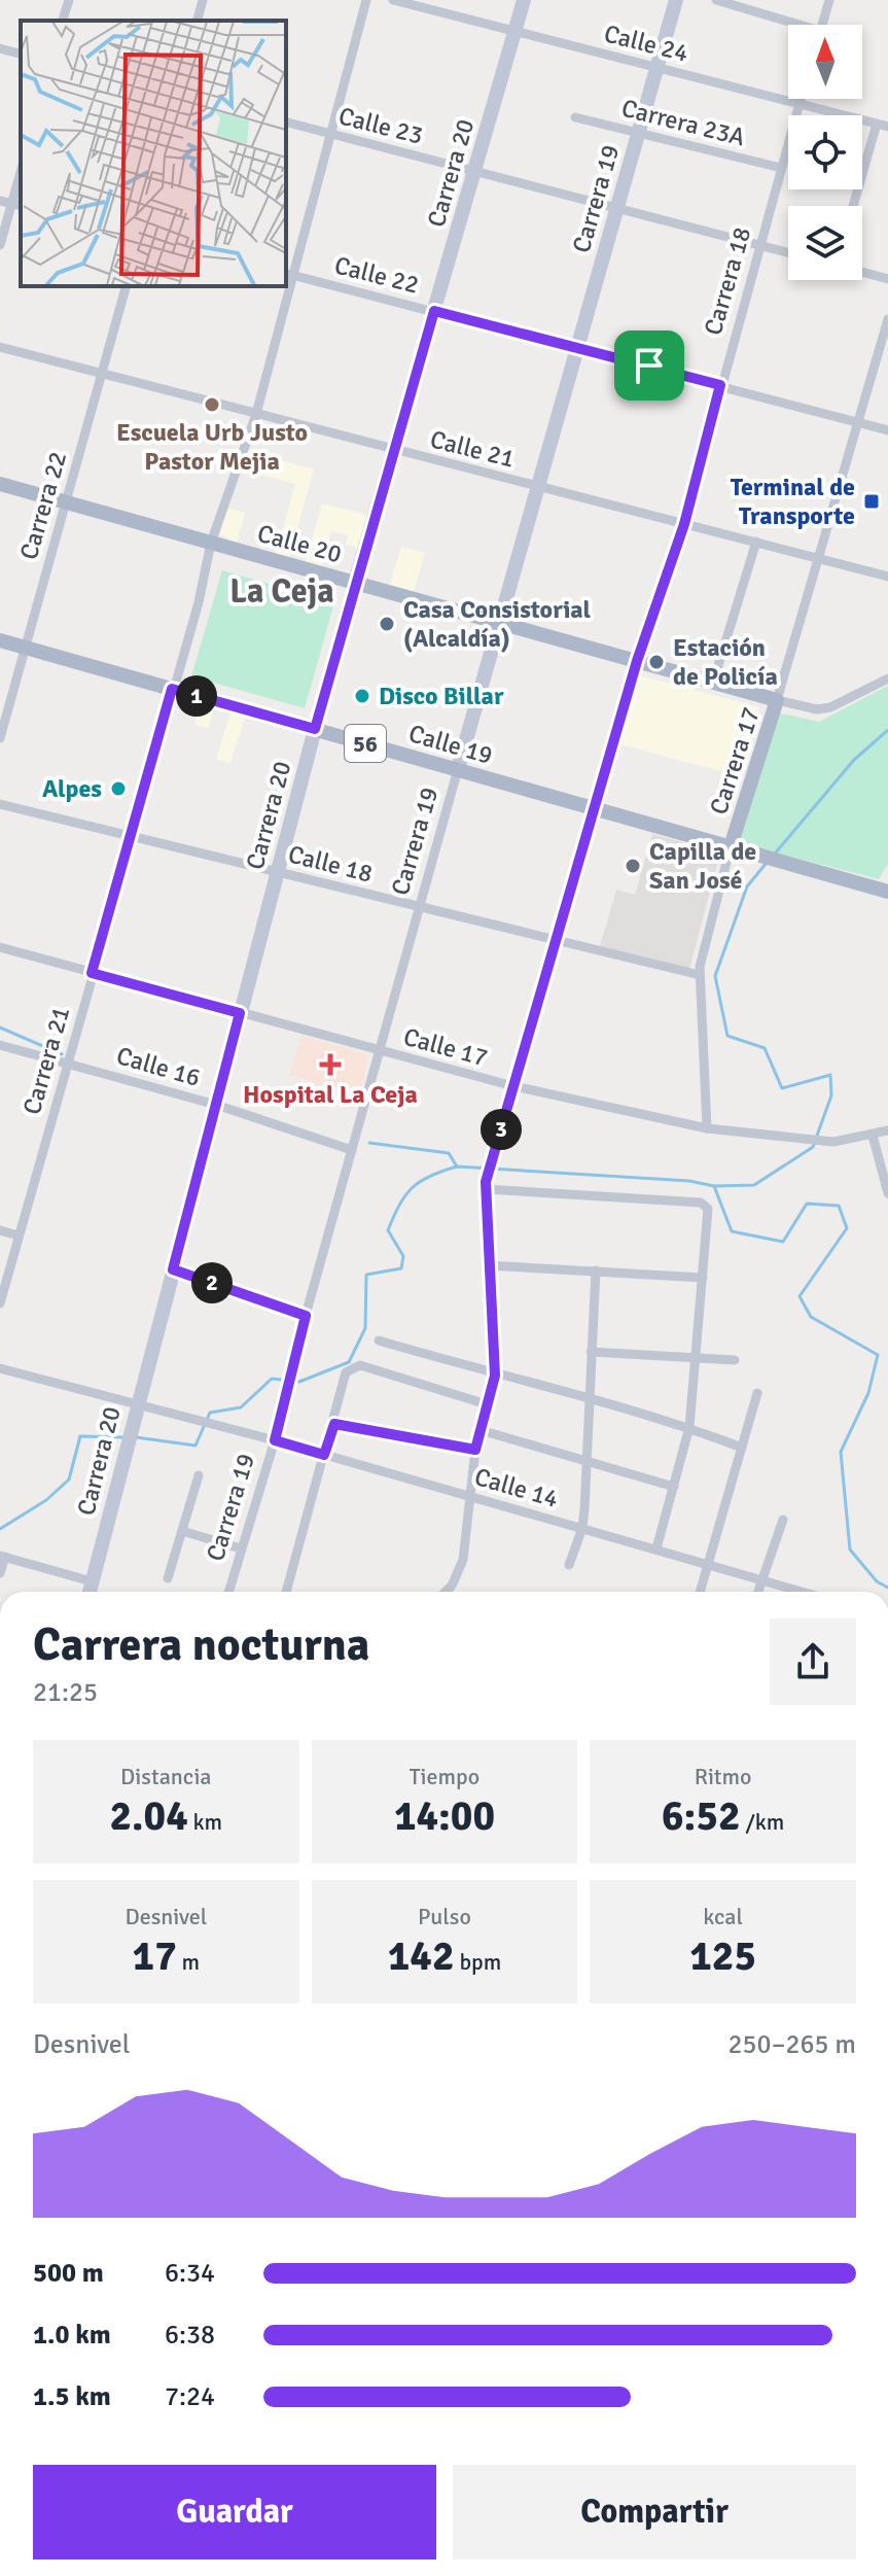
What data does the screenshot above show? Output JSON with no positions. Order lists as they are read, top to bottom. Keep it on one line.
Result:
{"streets":{"main road":["Carrera 20","Carrera 19","Calle 20","56","Calle 19","Carrera 17"],"street":["Calle 24","Carrera 23A","Calle 23","Calle 22","Carrera 18","Calle 21","Carrera 22","Calle 18","Calle 17","Carrera 21","Calle 16","Calle 14"]},"crossings":[["Calle 24","Carrera 20"],["Calle 24","Carrera 19"],["Calle 24","Carrera 18"],["Carrera 23A","Carrera 19"],["Carrera 23A","Carrera 18"],["Calle 23","Carrera 20"],["Calle 23","Carrera 19"],["Calle 23","Carrera 18"],["Calle 23","Carrera 21"],["Carrera 20","Calle 22"],["Carrera 20","Calle 21"],["Carrera 20","Calle 20"],["Carrera 20","Calle 19"],["Carrera 20","Calle 18"],["Carrera 20","Calle 17"],["Carrera 20","Calle 16"],["Carrera 20","Calle 14"],["Carrera 19","Calle 22"],["Carrera 19","Calle 21"],["Carrera 19","Calle 20"],["Carrera 19","Calle 19"],["Carrera 19","Calle 18"],["Carrera 19","Calle 17"],["Carrera 19","Calle 16"],["Carrera 19","Calle 14"],["Calle 22","Carrera 18"],["Calle 22","Carrera 17"],["Calle 22","Carrera 21"],["Carrera 18","Calle 21"],["Carrera 18","Calle 20"],["Carrera 18","Calle 19"],["Carrera 18","Calle 18"],["Carrera 18","Calle 17"],["Carrera 18","Calle 14"],["Calle 21","Carrera 22"],["Calle 21","Carrera 17"],["Calle 21","Carrera 21"],["Carrera 22","Calle 20"],["Carrera 22","Calle 19"],["Calle 20","Carrera 17"],["Calle 20","Carrera 21"],["Calle 19","Carrera 17"],["Calle 19","Carrera 21"],["Carrera 17","Calle 18"],["Carrera 17","Calle 17"],["Calle 18","Carrera 21"],["Calle 17","Carrera 21"],["Carrera 21","Calle 16"]],"districts":["La Ceja"],"places":{"other":["Escuela Urb Justo Pastor Mejia","Casa Consistorial (Alcaldía)","Estación de Policía","Disco Billar","Alpes","Capilla de San José"],"transit":["Terminal de Transporte"],"health":["Hospital La Ceja"]},"north":"top","page":{"pins":["1","3","2"],"heading":["Carrera nocturna","21:25"],"stats":[["Distancia","2.04 km"],["Tiempo","14:00"],["Ritmo","6:52 /km"],["Desnivel","17 m"],["Pulso","142 bpm"],["kcal","125"]],"chart":["Desnivel","250–265 m"],"list":[{"name":"500 m","note":"6:34"},{"name":"1.0 km","note":"6:38"},{"name":"1.5 km","note":"7:24"}],"buttons":["Guardar","Compartir"]}}
